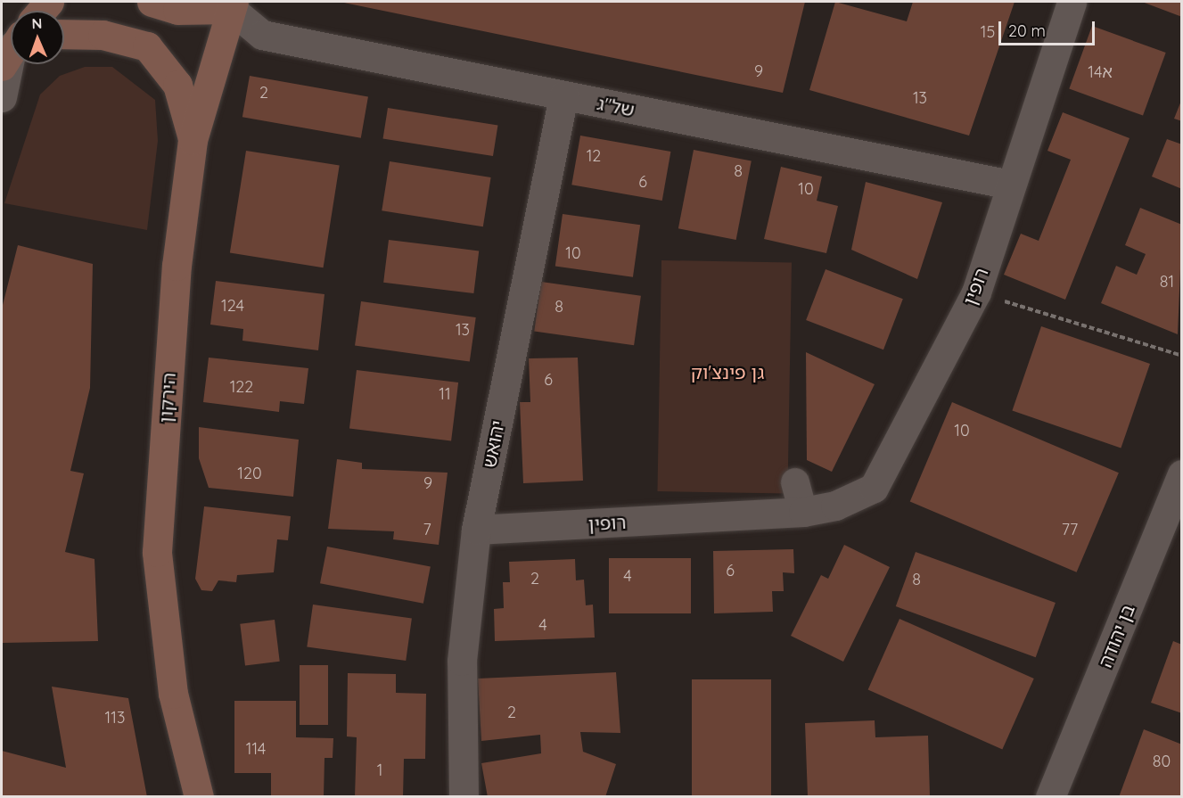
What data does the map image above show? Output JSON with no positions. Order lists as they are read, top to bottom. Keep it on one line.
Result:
{"streets":{"main road":["הירקון"],"street":["של\"ג","רופין","יהואש","בן יהודה"]},"crossings":[["של\"ג","רופין"],["של\"ג","הירקון"],["של\"ג","יהואש"],["רופין","יהואש"]],"parks":["גן פינצ'וק"],"house_numbers":["15","9","14א","2","13","12","8","6","10","10","81","124","8","13","6","122","11","10","120","9","7","77","6","4","2","8","4","2","113","114","80","1"],"scale_bar":"20 m","north":"top"}
